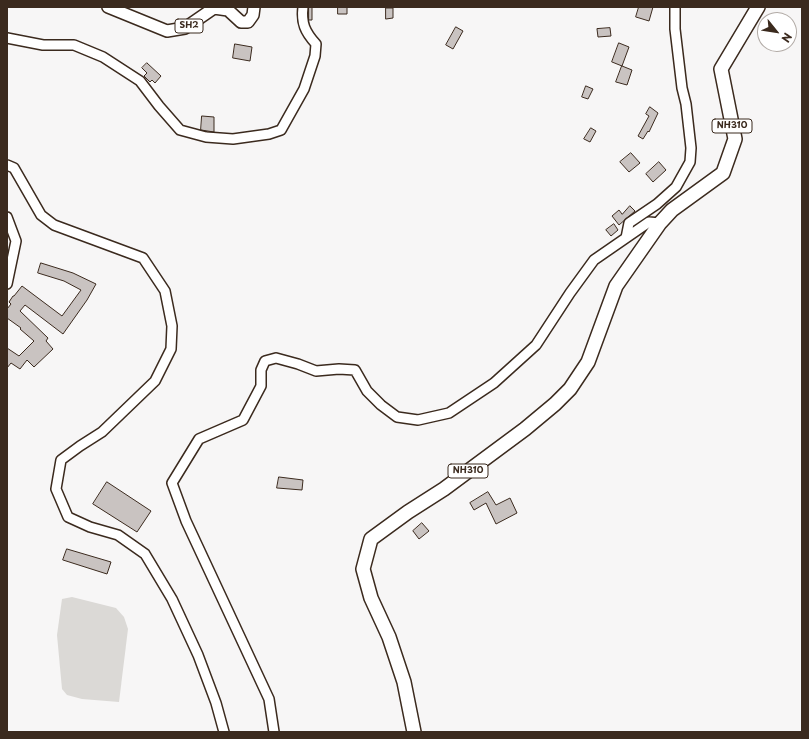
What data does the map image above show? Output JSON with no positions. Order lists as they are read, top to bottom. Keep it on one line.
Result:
{"streets":{"highway":["NH310"],"main road":["SH2"]},"north":"bottom right"}
